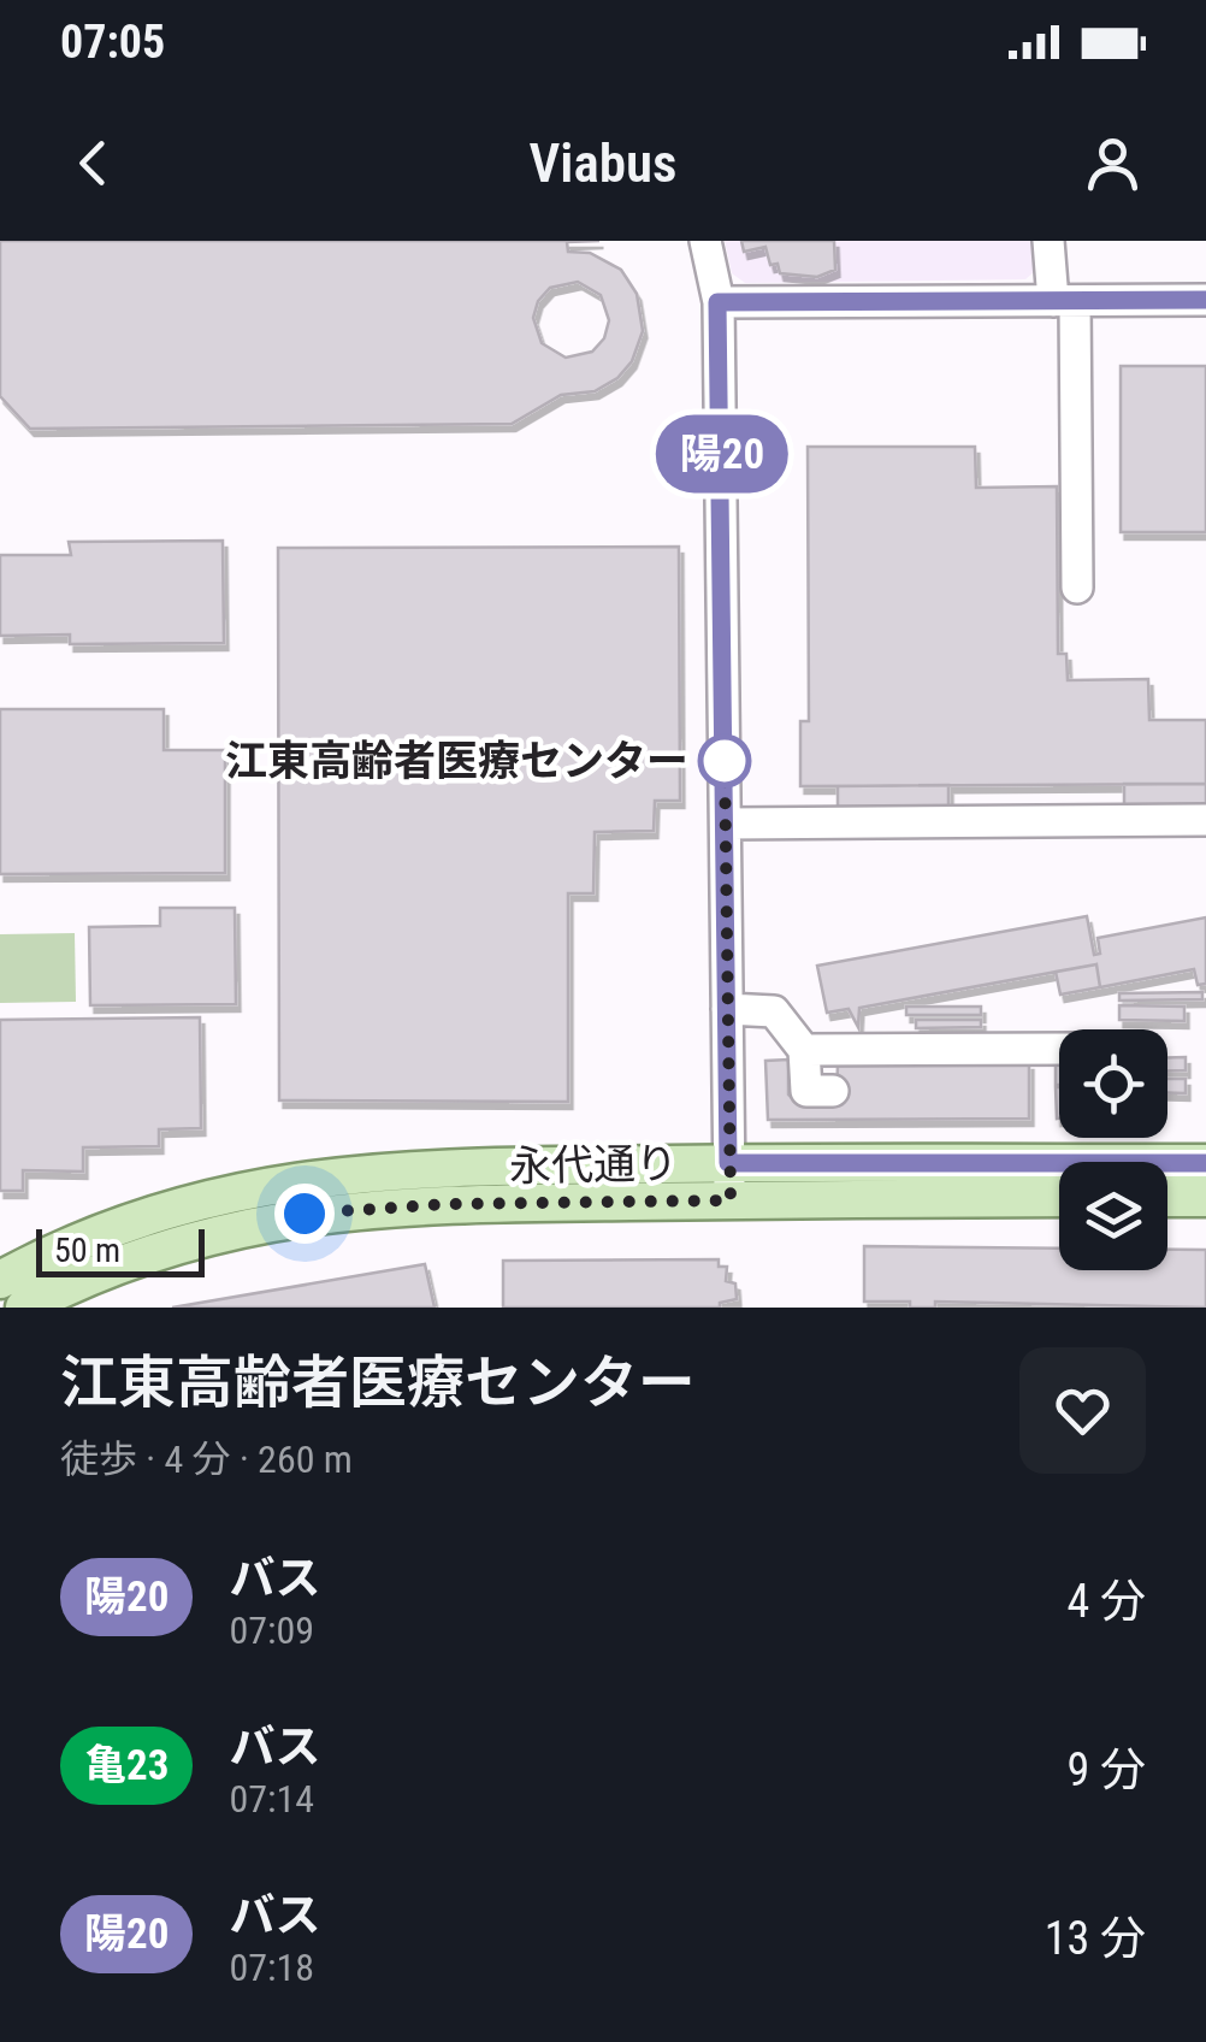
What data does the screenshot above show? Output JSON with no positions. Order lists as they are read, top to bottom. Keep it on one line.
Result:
{"streets":{"main road":["永代通り"]},"places":["江東高齢者医療センター"],"lines":["bus line 陽20"],"scale_bar":"50 m","page":{"status":"07:05","header":"Viabus","on_map":"陽20","scale":"50 m","heading":["江東高齢者医療センター","徒歩 · 4 分 · 260 m"],"list":[{"mark":"陽20","name":"バス","note":"07:09","value":"4 分"},{"mark":"亀23","name":"バス","note":"07:14","value":"9 分"},{"mark":"陽20","name":"バス","note":"07:18","value":"13 分"}]}}
